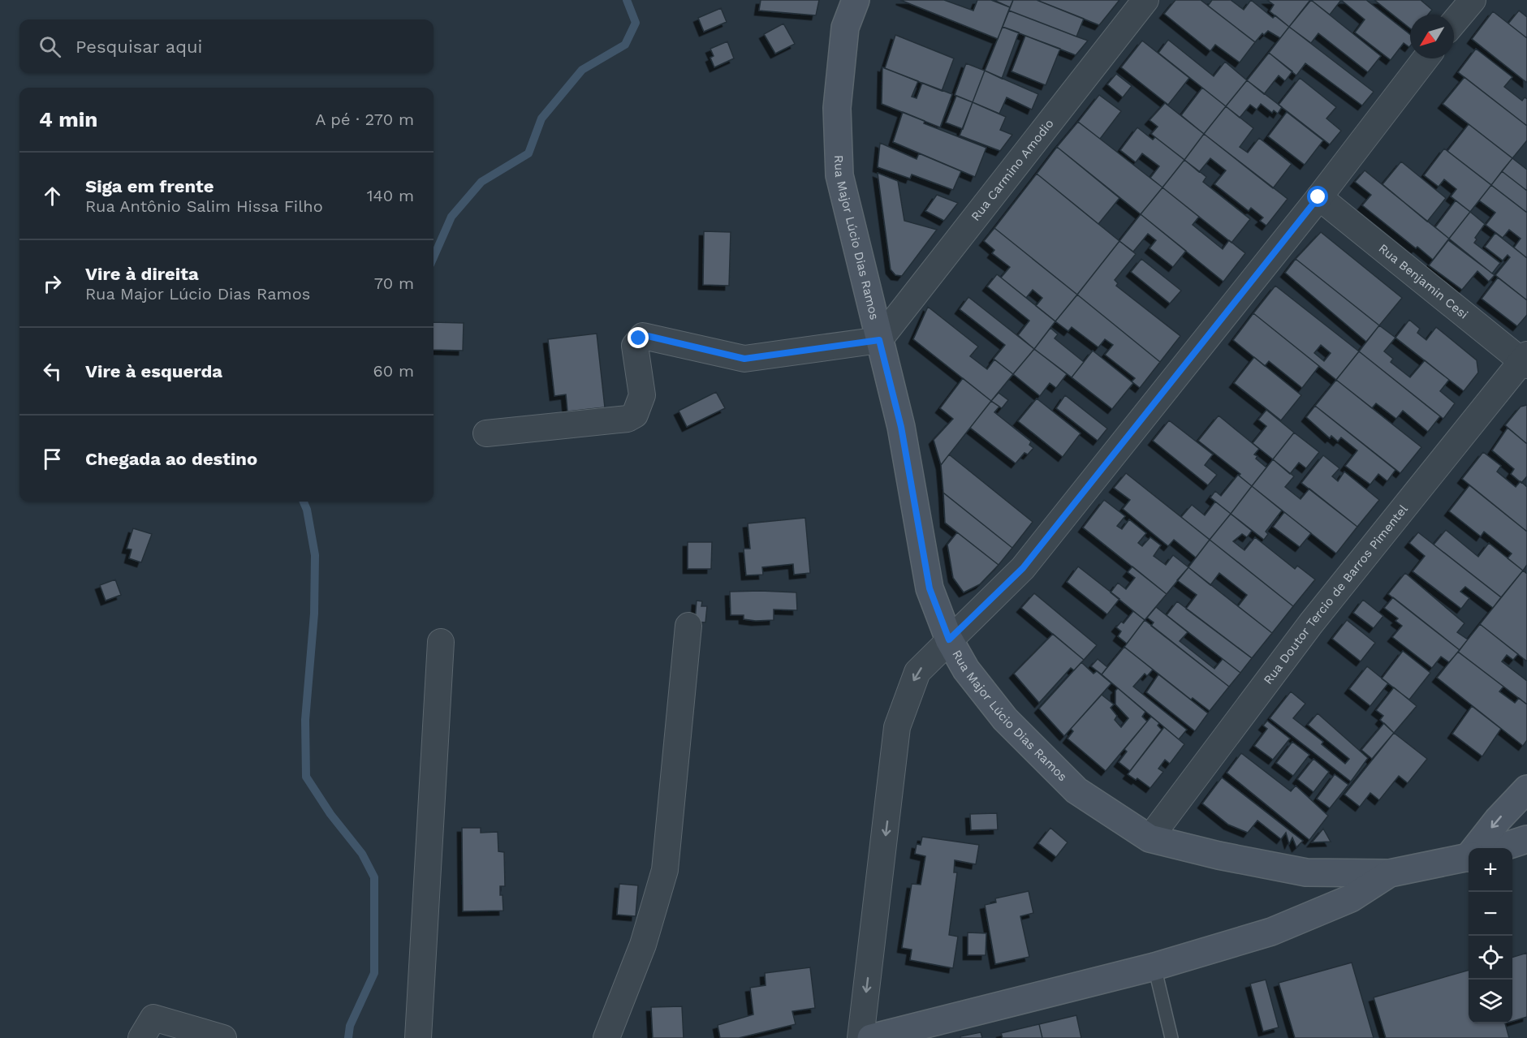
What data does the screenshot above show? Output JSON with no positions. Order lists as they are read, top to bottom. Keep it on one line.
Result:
{"streets":{"main road":["Rua Major Lúcio Dias Ramos"],"street":["Rua Carmino Amodio","Rua Benjamin Cesi","Rua Doutor Tercio de Barros Pimentel"]},"crossings":[["Rua Carmino Amodio","Rua Major Lúcio Dias Ramos"],["Rua Major Lúcio Dias Ramos","Rua Doutor Tercio de Barros Pimentel"],["Rua Benjamin Cesi","Rua Doutor Tercio de Barros Pimentel"]],"north":"bottom left","page":{"search":"Pesquisar aqui","heading":["4 min","A pé · 270 m"],"list":[["Siga em frente","Rua Antônio Salim Hissa Filho","140 m"],["Vire à direita","Rua Major Lúcio Dias Ramos","70 m"],["Vire à esquerda","60 m"],"Chegada ao destino"],"map_buttons":["+","−"]}}
